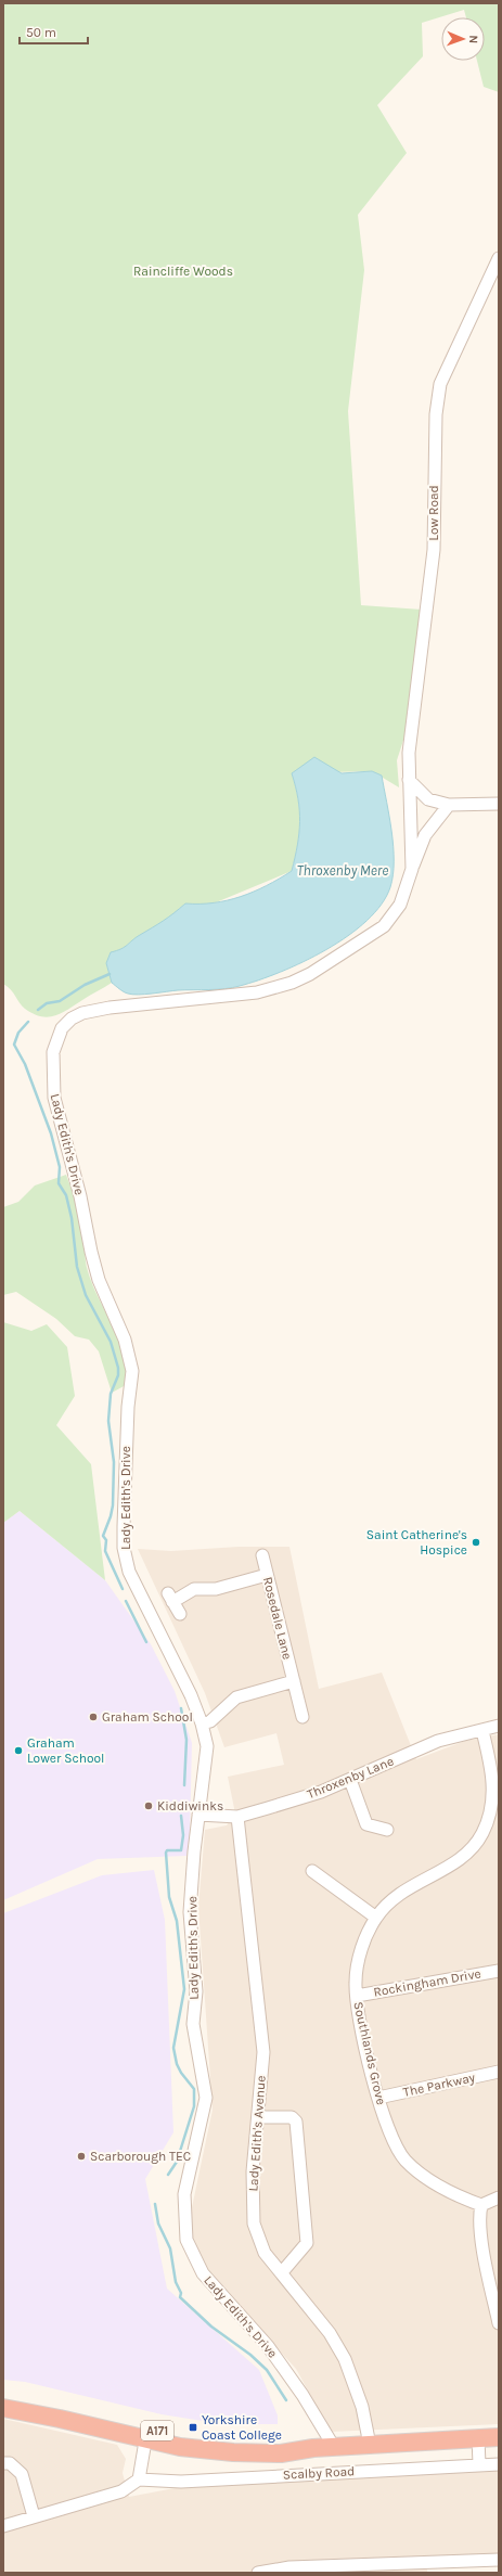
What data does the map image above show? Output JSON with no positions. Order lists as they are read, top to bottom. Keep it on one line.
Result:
{"streets":{"highway":["A171","Scalby Road"],"street":["Low Road","Lady Edith's Drive","Rosedale Lane","Throxenby Lane","Rockingham Drive","Southlands Grove","The Parkway","Lady Edith's Avenue"]},"crossings":[["Low Road","Lady Edith's Drive"],["Lady Edith's Drive","Throxenby Lane"],["Lady Edith's Drive","Scalby Road"],["Throxenby Lane","Southlands Grove"],["Throxenby Lane","Lady Edith's Avenue"],["Rockingham Drive","Southlands Grove"],["Southlands Grove","The Parkway"],["Lady Edith's Avenue","Scalby Road"]],"water":["Throxenby Mere"],"parks":["Raincliffe Woods"],"places":{"other":["Saint Catherine's Hospice","Graham School","Graham Lower School","Kiddiwinks","Scarborough TEC"],"transit":["Yorkshire Coast College"]},"scale_bar":"50 m","north":"right"}
